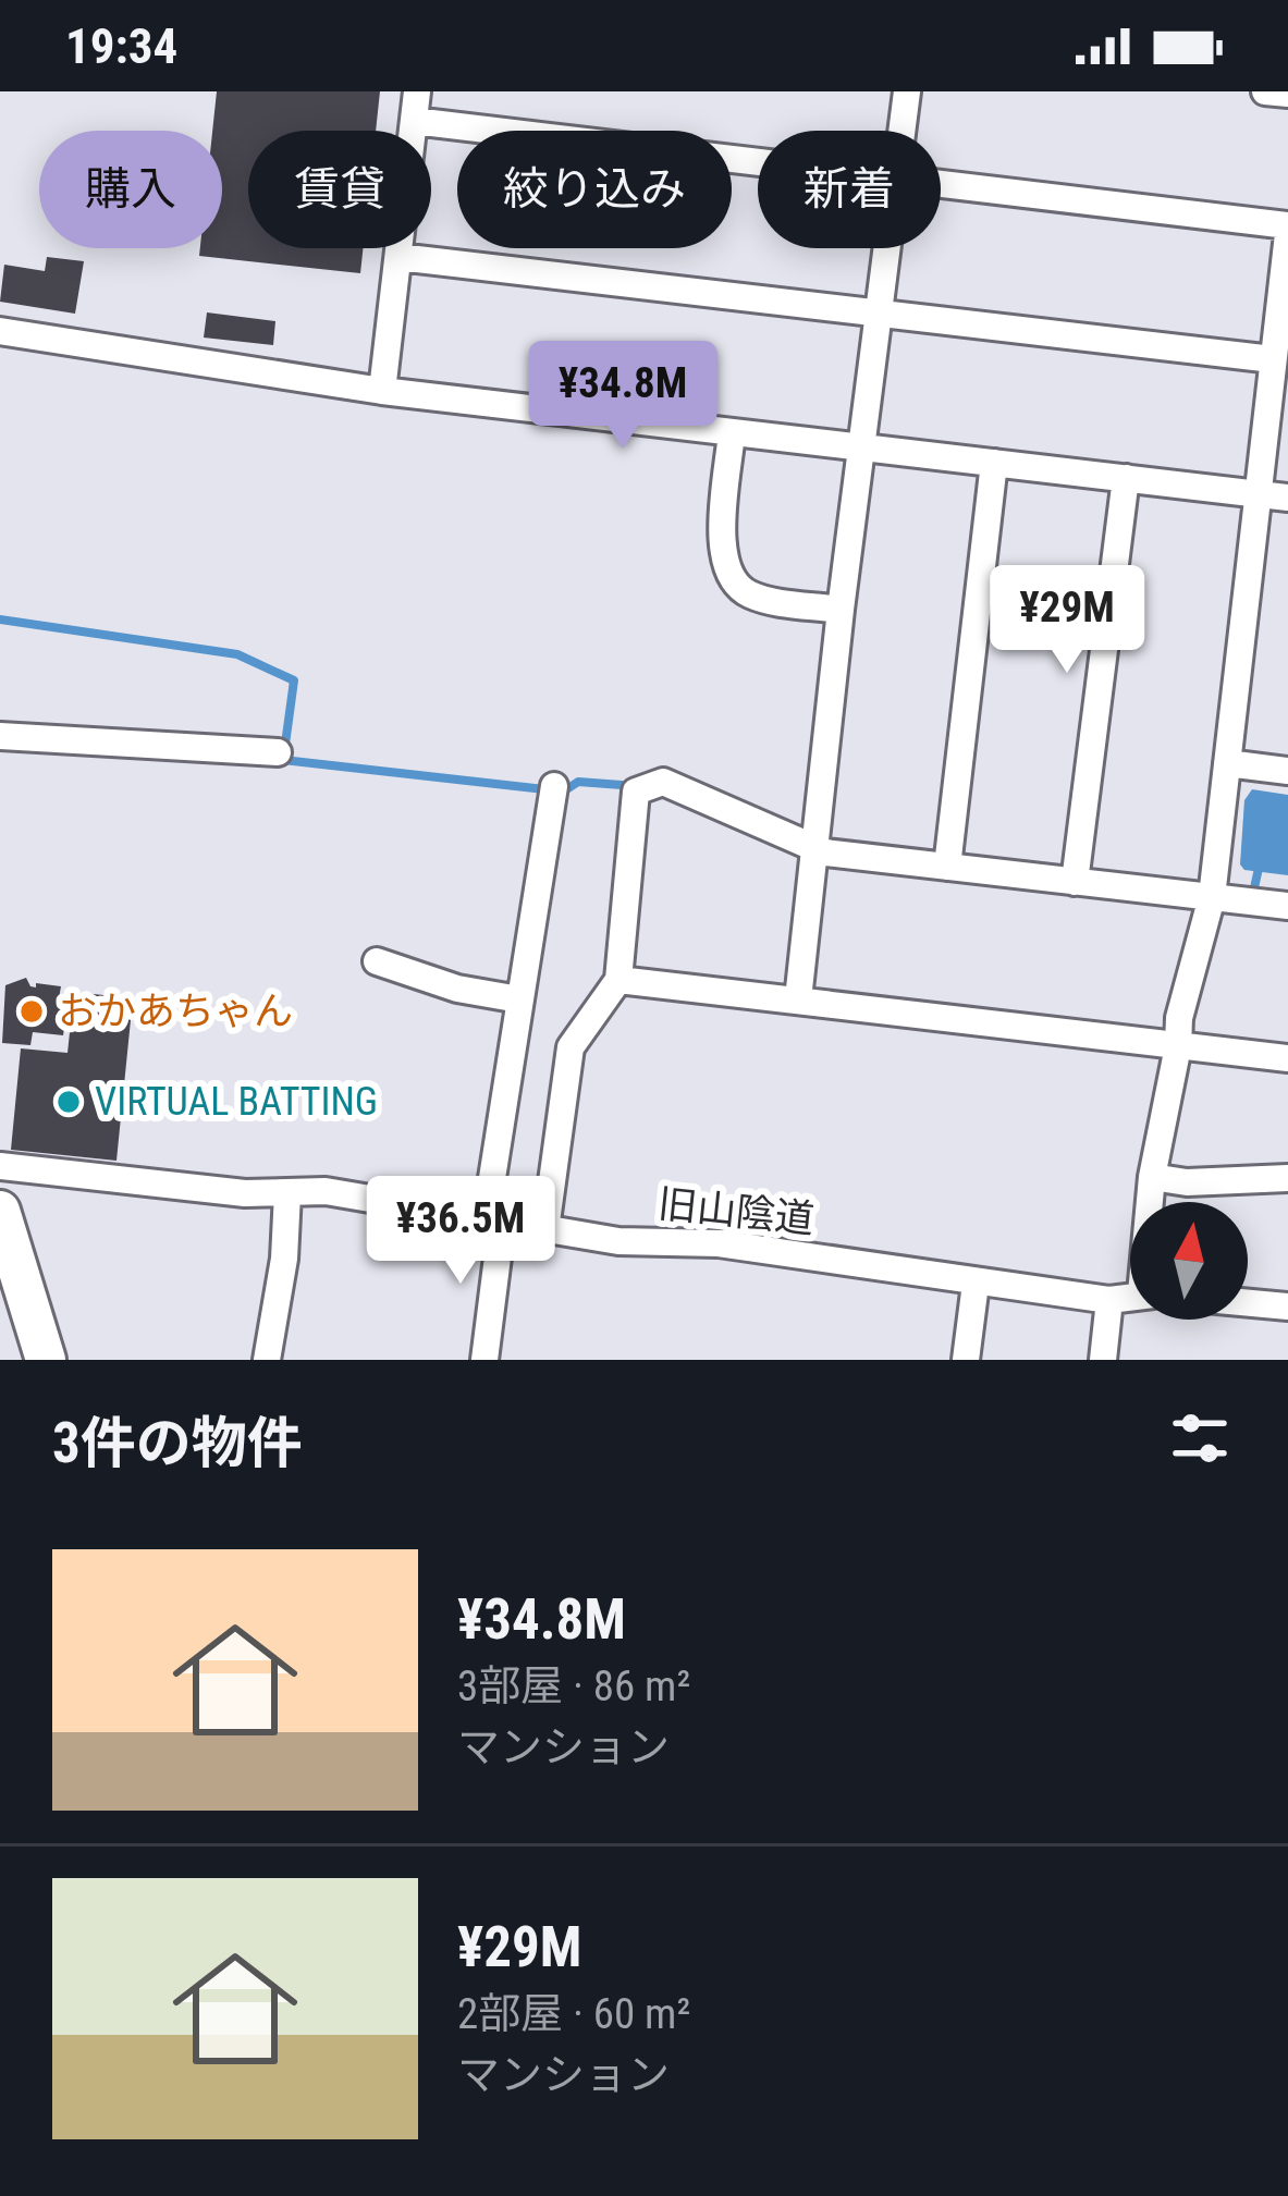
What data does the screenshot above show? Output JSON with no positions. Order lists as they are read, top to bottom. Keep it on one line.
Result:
{"streets":{"street":["旧山陰道"]},"places":["おかあちゃん","VIRTUAL BATTING"],"north":"top","page":{"status":"19:34","chip":["購入","賃貸","絞り込み","新着"],"price":["¥34.8M","¥29M","¥36.5M"],"heading":"3件の物件","list":[{"name":"¥34.8M","note":"3部屋 · 86 m² · マンション"},{"name":"¥29M","note":"2部屋 · 60 m² · マンション"}]}}
